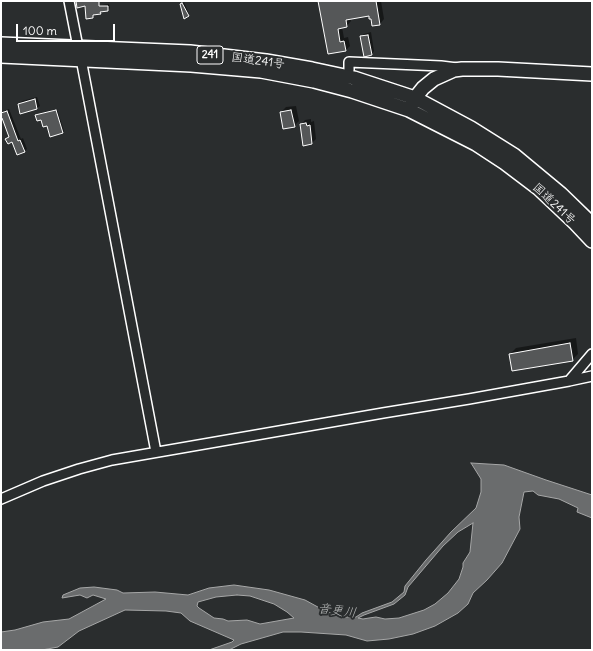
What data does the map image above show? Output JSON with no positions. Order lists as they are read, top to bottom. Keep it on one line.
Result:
{"streets":{"highway":["241","国道241号"]},"water":["音更川"],"scale_bar":"100 m"}
